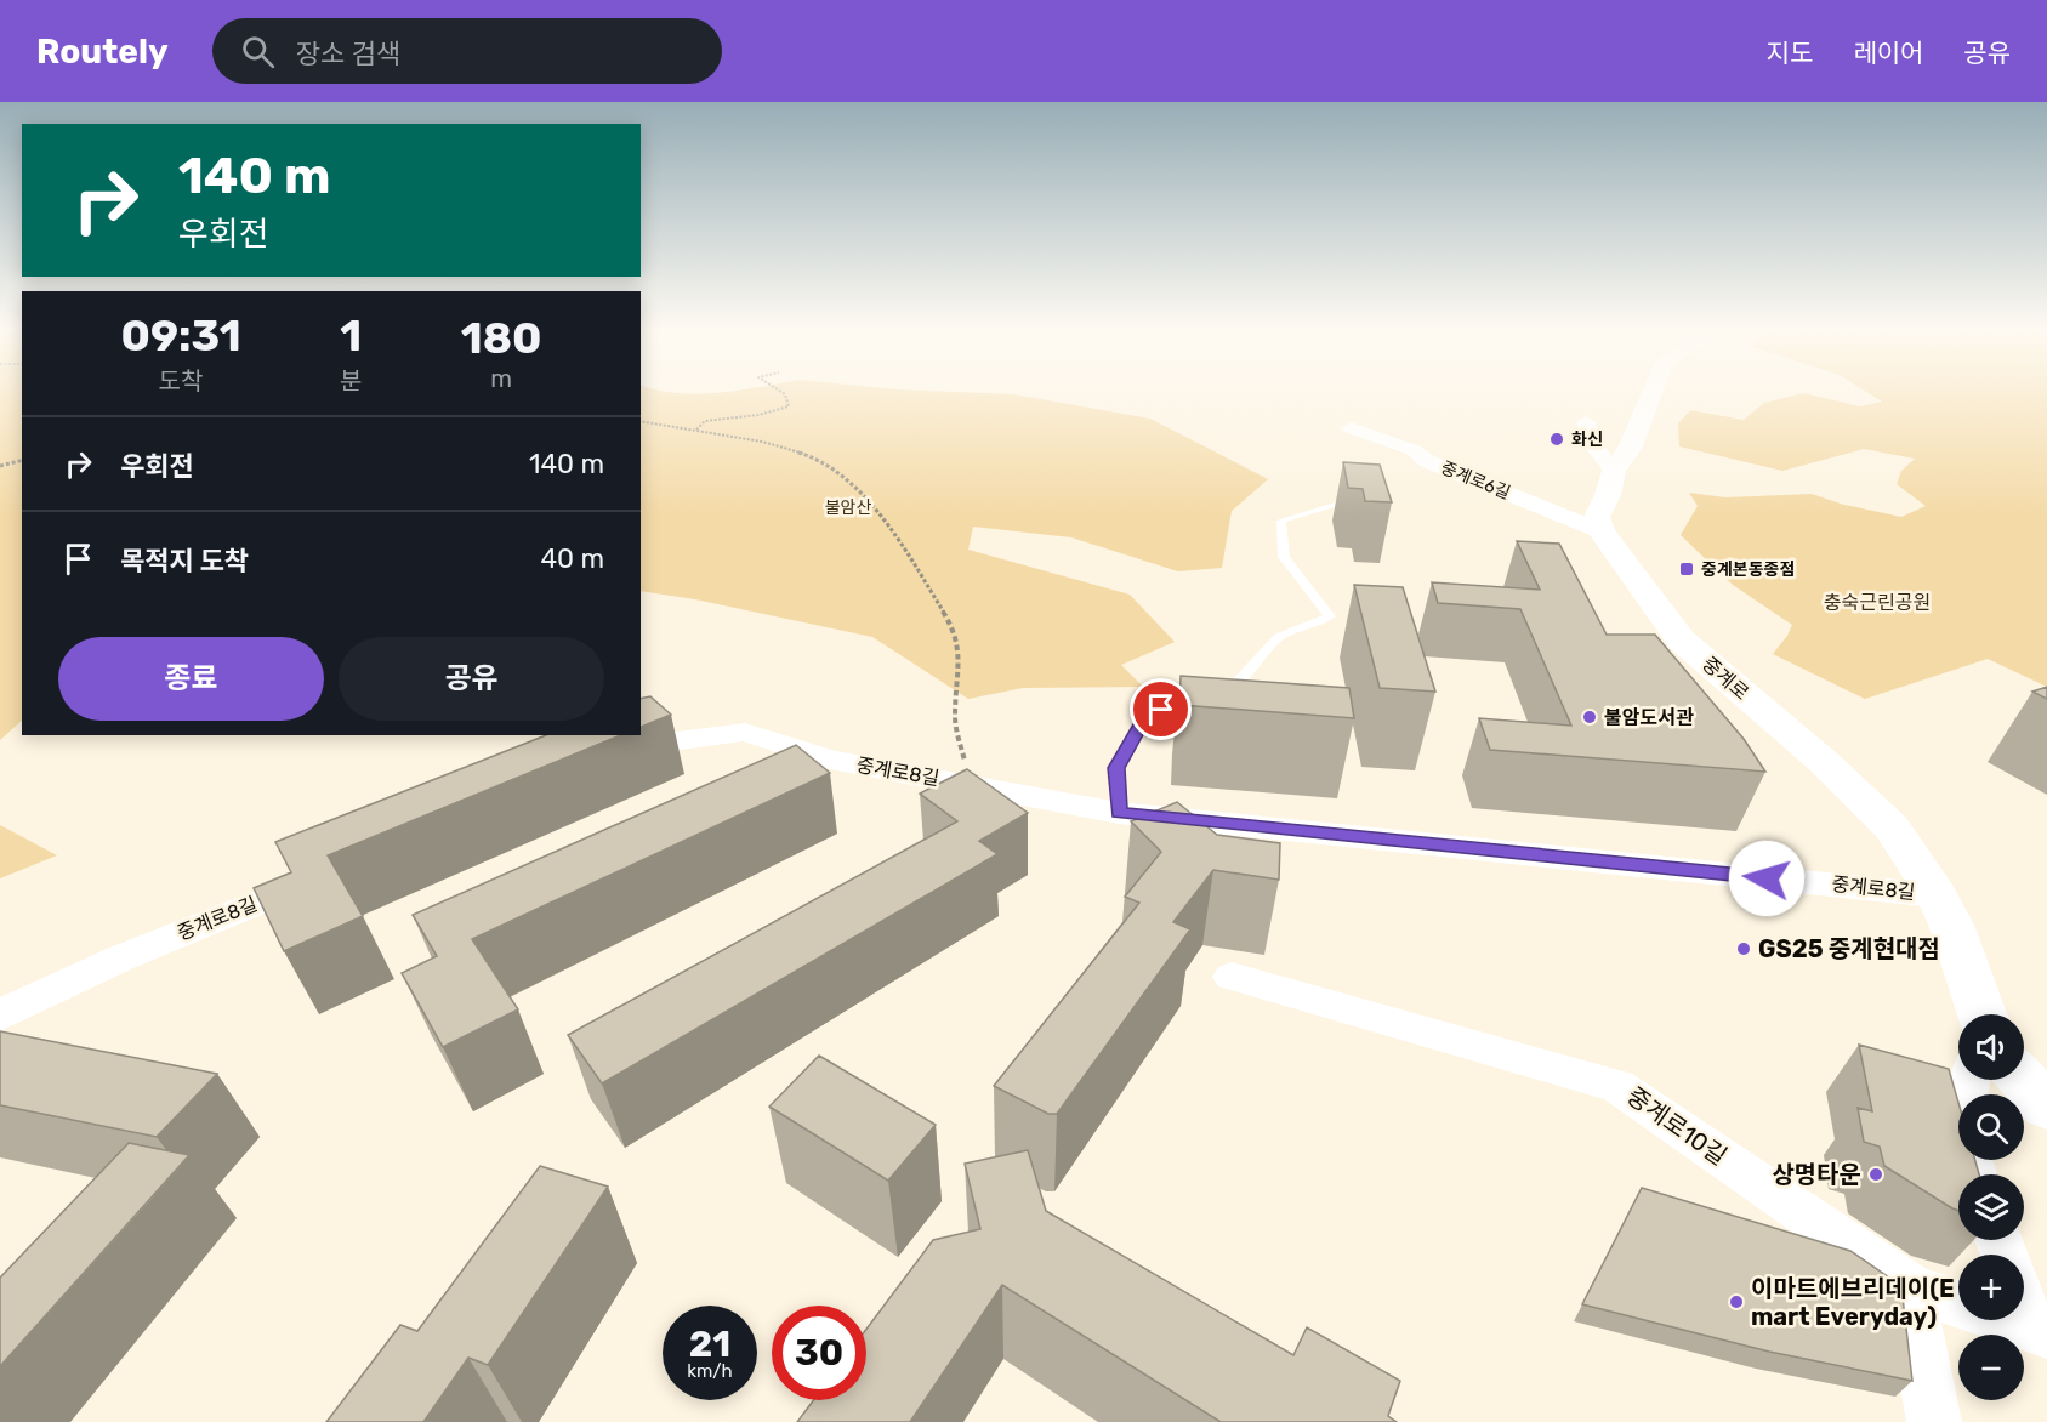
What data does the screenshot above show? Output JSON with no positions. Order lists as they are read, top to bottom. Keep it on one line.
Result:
{"streets":{"street":["중계로6길","중계로","중계로8길","중계로10길"]},"crossings":[["중계로6길","중계로"],["중계로","중계로8길"]],"parks":["불암산","충숙근린공원"],"places":{"other":["화신","불암도서관","GS25 중계현대점","상명타운","이마트에브리데이(E mart Everyday)"],"transit":["중계본동종점"]},"page":{"header":"Routely","search":"장소 검색","nav":["지도","레이어","공유"],"turn":["140 m","우회전"],"eta":["09:31","도착","1","분","180","m"],"list":[{"name":"우회전","value":"140 m"},{"name":"목적지 도착","value":"40 m"}],"buttons":["종료","공유"],"map_buttons":["+","−"],"speed":"21 km/h","limit":"30"}}
